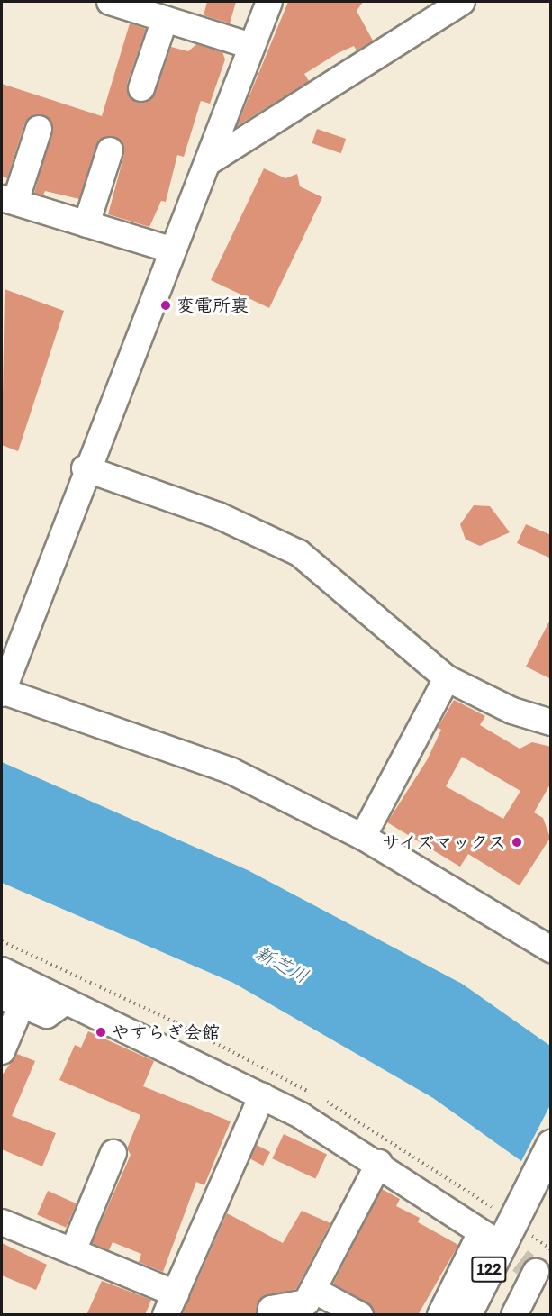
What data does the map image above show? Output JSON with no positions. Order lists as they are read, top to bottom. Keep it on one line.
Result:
{"streets":{"highway":["122"]},"water":["新芝川"],"places":["変電所裏","サイズマックス","やすらぎ会館"]}
